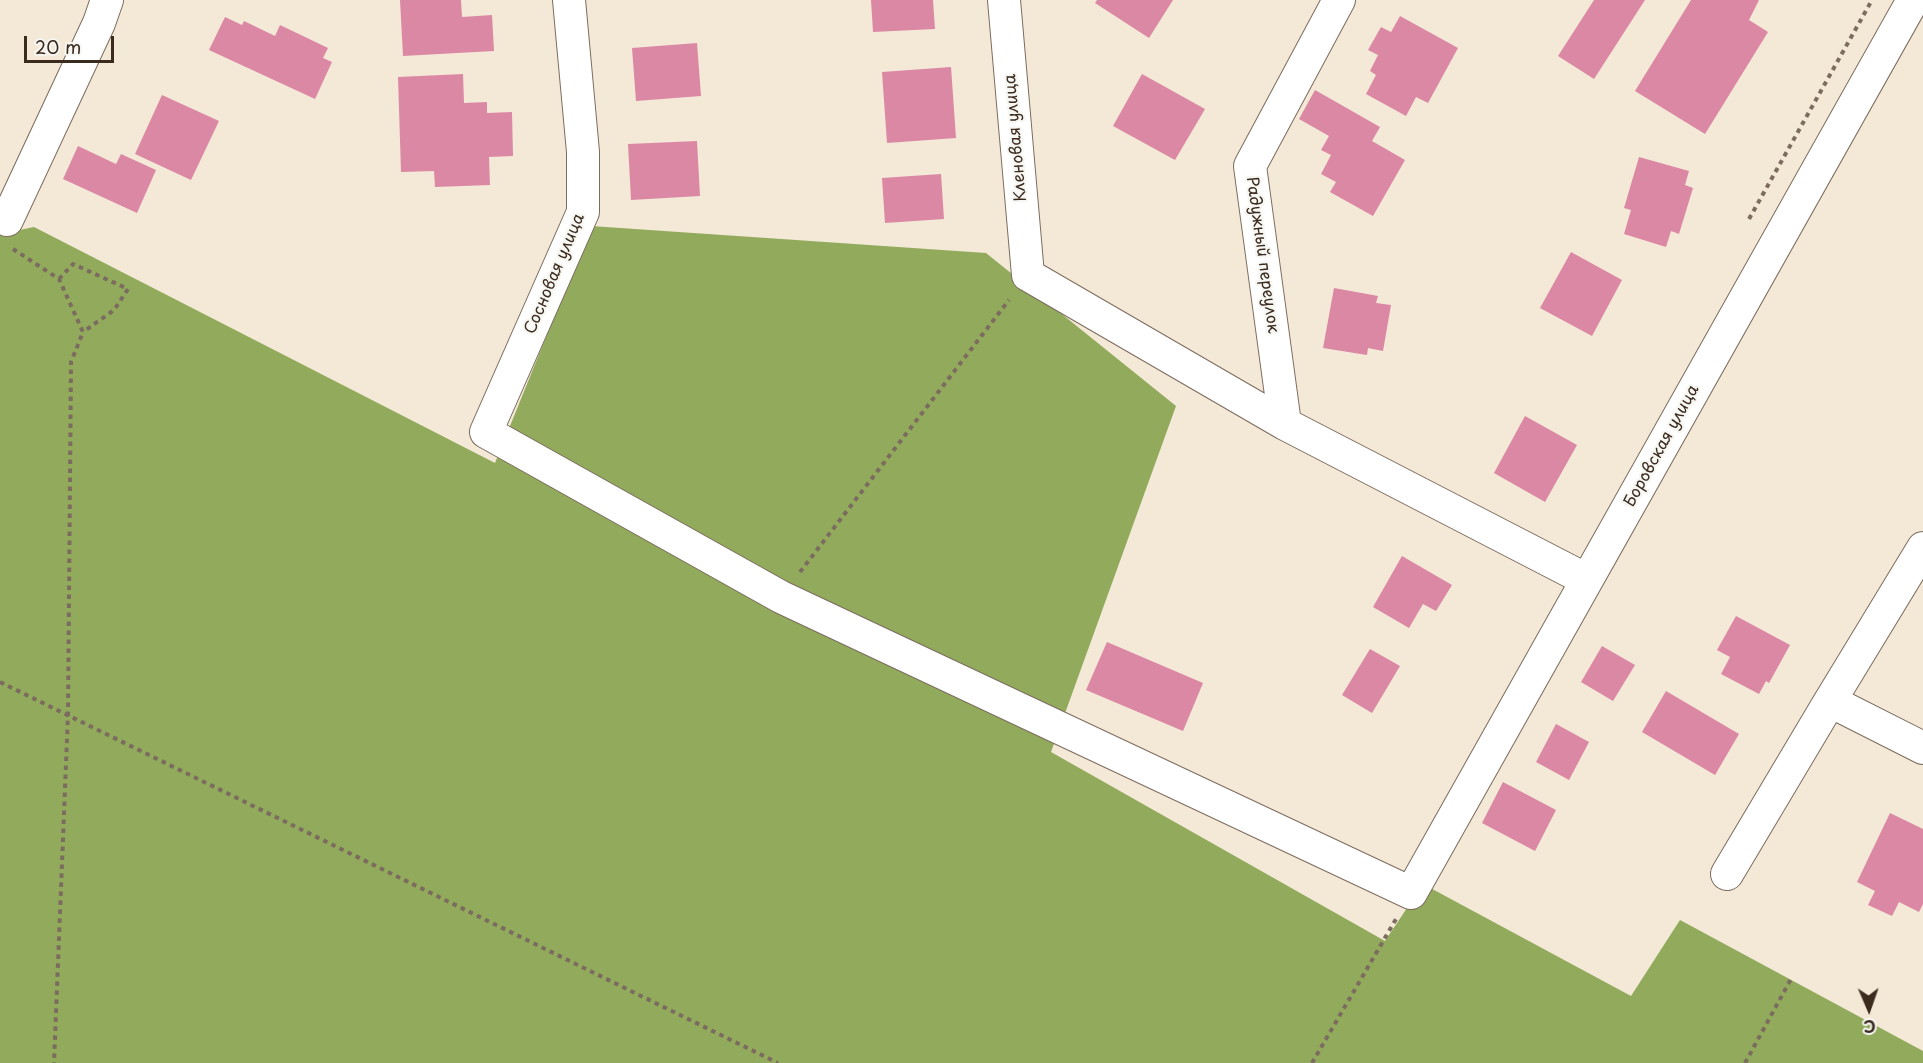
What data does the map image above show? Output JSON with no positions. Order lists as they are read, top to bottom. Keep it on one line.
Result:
{"streets":{"street":["Кленовая улица","Радужный переулок","Сосновая улица","Боровская улица"]},"scale_bar":"20 m","north":"bottom"}
